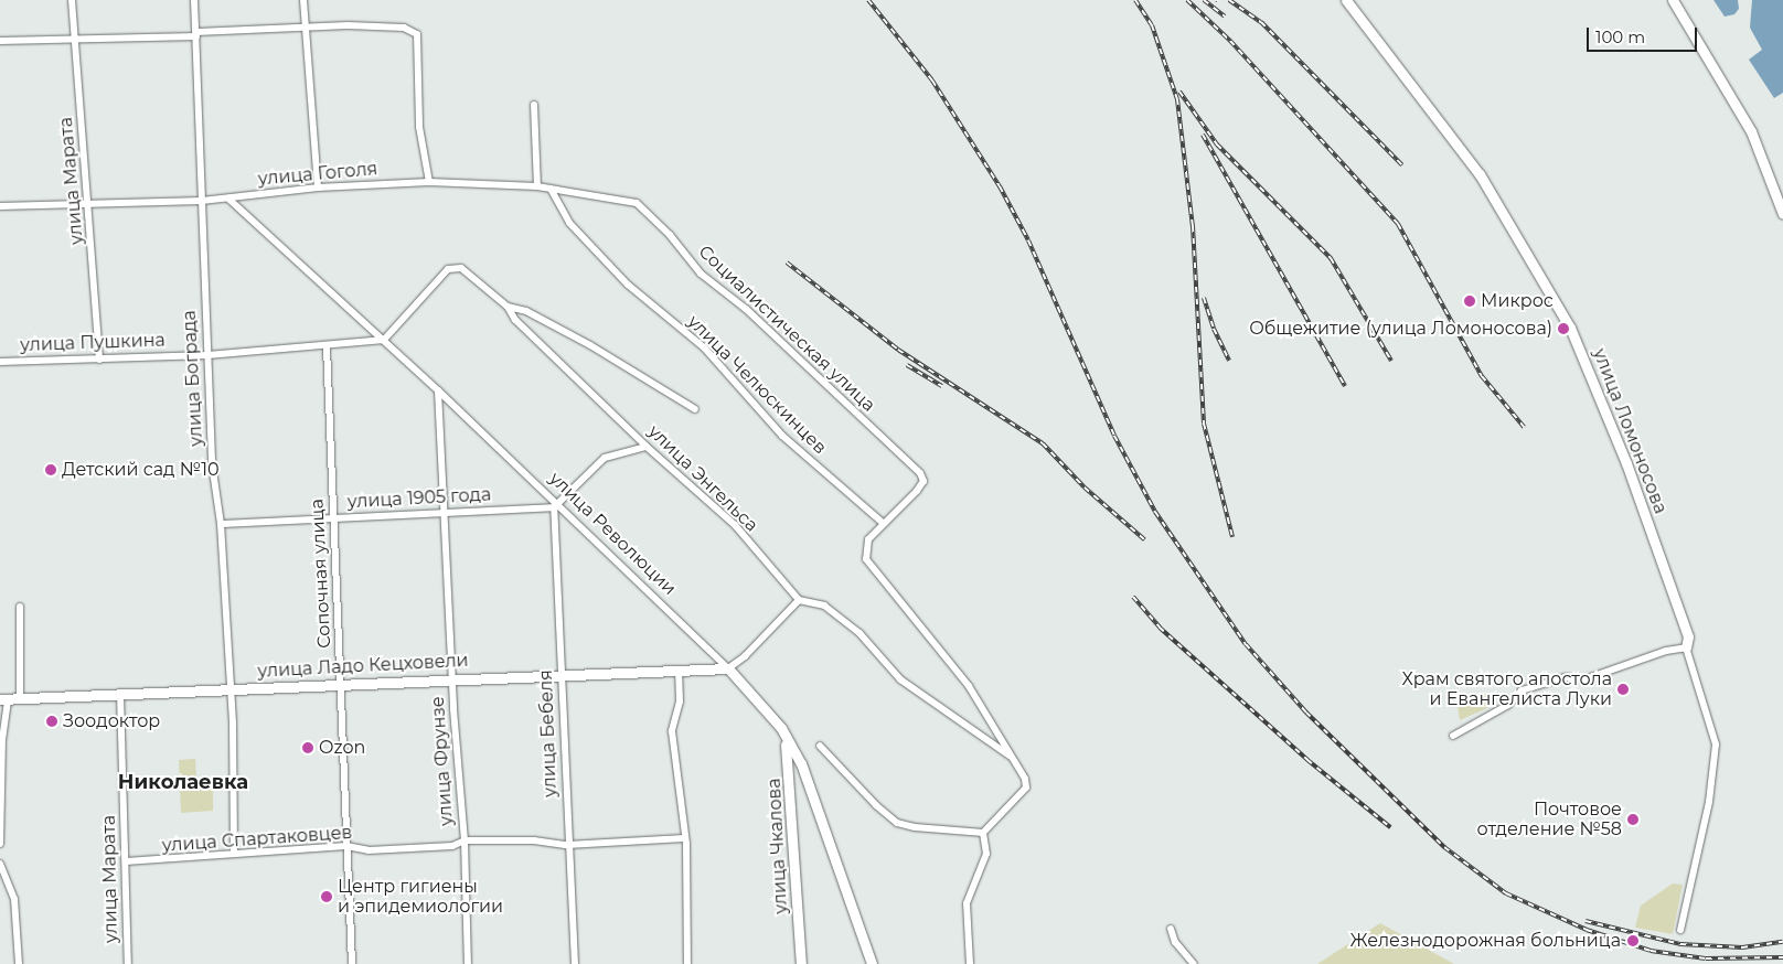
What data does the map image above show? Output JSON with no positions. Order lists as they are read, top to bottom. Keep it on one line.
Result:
{"streets":{"main road":["улица Ломоносова","улица Революции","улица Ладо Кецховели","улица Чкалова"],"street":["улица Гоголя","улица Марата","Социалистическая улица","улица Пушкина","улица Бограда","улица Челюскинцев","улица Энгельса","улица 1905 года","Сопочная улица","улица Бебеля","улица Фрунзе","улица Спартаковцев"]},"crossings":[["улица Гоголя","улица Марата"],["улица Гоголя","Социалистическая улица"],["улица Гоголя","улица Бограда"],["улица Гоголя","улица Челюскинцев"],["улица Гоголя","улица Революции"],["улица Марата","улица Пушкина"],["улица Марата","улица Ладо Кецховели"],["улица Марата","улица Спартаковцев"],["Социалистическая улица","улица Челюскинцев"],["улица Пушкина","улица Бограда"],["улица Пушкина","улица Энгельса"],["улица Пушкина","улица Революции"],["улица Пушкина","Сопочная улица"],["улица Бограда","улица 1905 года"],["улица Бограда","улица Ладо Кецховели"],["улица Бограда","улица Спартаковцев"],["улица Энгельса","улица Революции"],["улица 1905 года","улица Революции"],["улица 1905 года","Сопочная улица"],["улица 1905 года","улица Бебеля"],["улица 1905 года","улица Фрунзе"],["улица Революции","улица Ладо Кецховели"],["улица Революции","улица Бебеля"],["улица Революции","улица Фрунзе"],["улица Революции","улица Чкалова"],["Сопочная улица","улица Ладо Кецховели"],["Сопочная улица","улица Спартаковцев"],["улица Ладо Кецховели","улица Бебеля"],["улица Ладо Кецховели","улица Фрунзе"],["улица Бебеля","улица Спартаковцев"],["улица Фрунзе","улица Спартаковцев"]],"districts":["Николаевка"],"places":["Микрос","Общежитие (улица Ломоносова)","Детский сад №10","Храм святого апостола и Евангелиста Луки","Зоодоктор","Ozon","Почтовое отделение №58","Центр гигиены и эпидемиологии","Железнодорожная больница"],"scale_bar":"100 m"}
